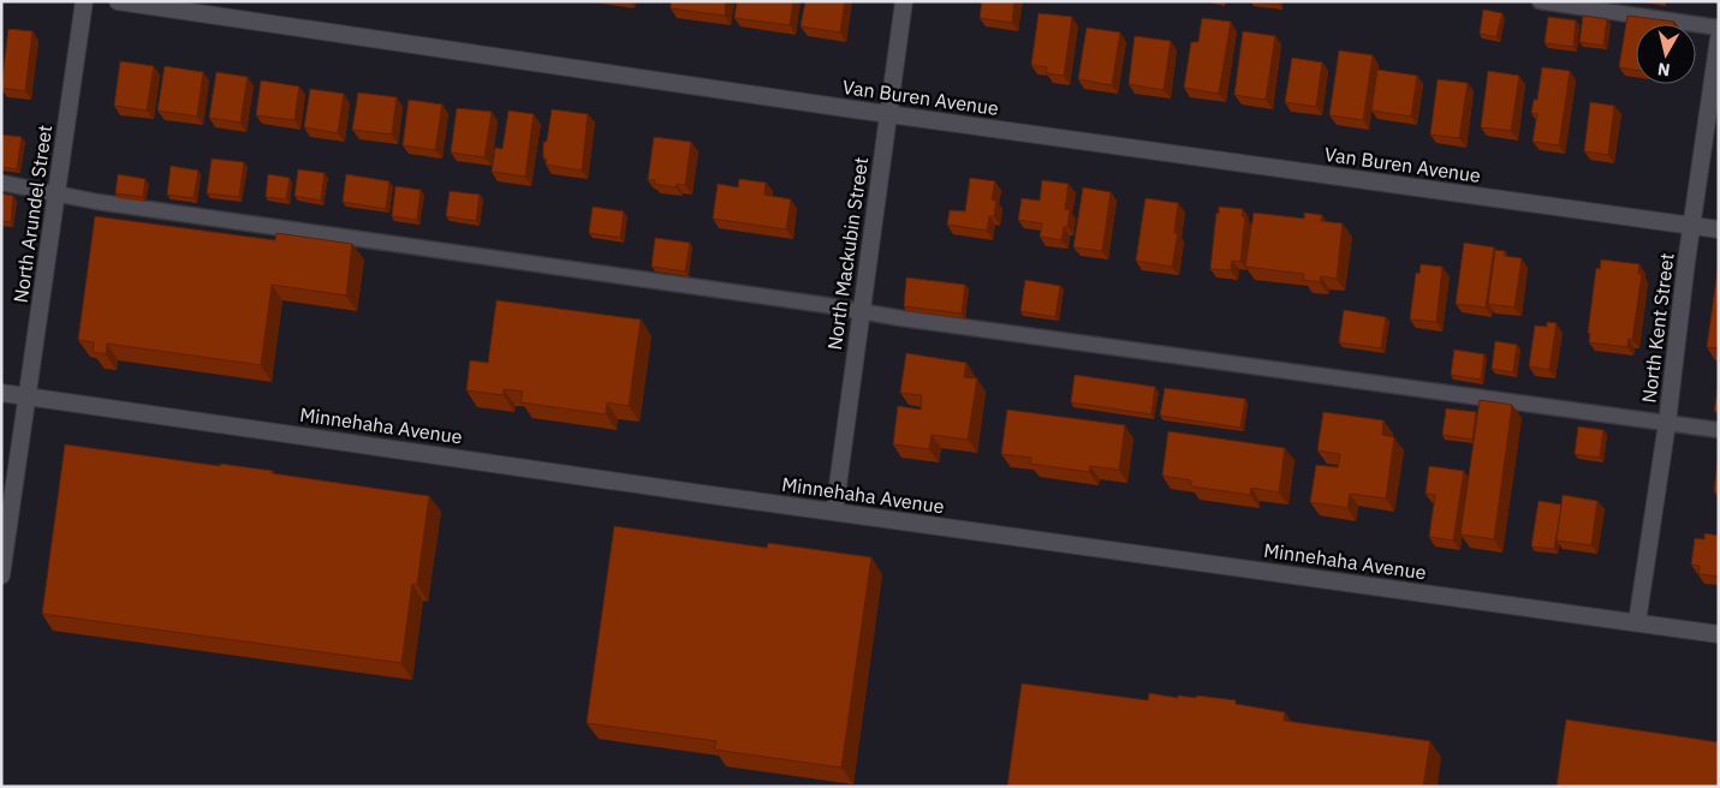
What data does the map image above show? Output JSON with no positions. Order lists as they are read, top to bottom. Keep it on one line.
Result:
{"streets":{"street":["Van Buren Avenue","North Arundel Street","North Mackubin Street","North Kent Street","Minnehaha Avenue"]},"crossings":[["Van Buren Avenue","North Mackubin Street"],["Van Buren Avenue","North Kent Street"],["North Arundel Street","Minnehaha Avenue"],["North Mackubin Street","Minnehaha Avenue"],["North Kent Street","Minnehaha Avenue"]],"north":"bottom"}
